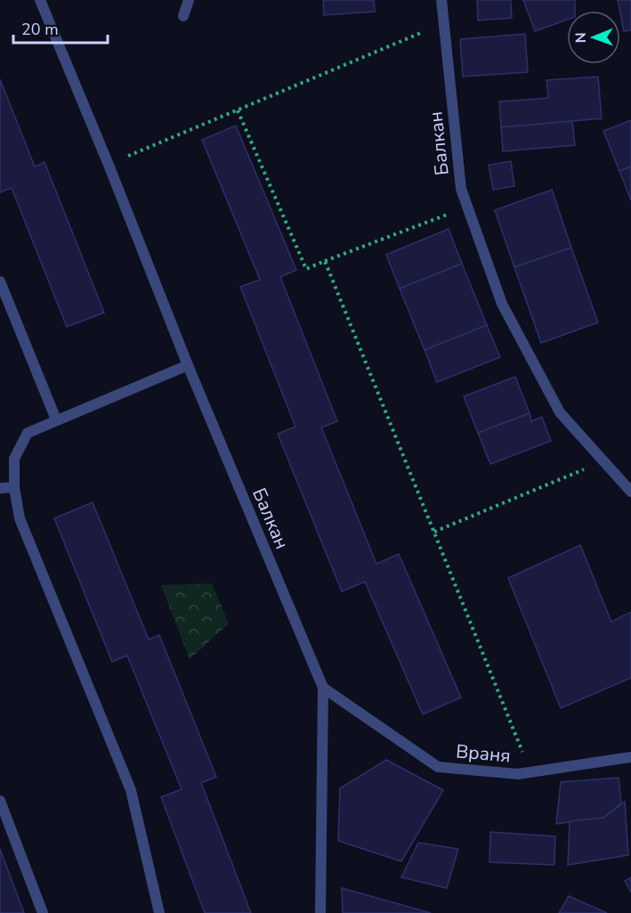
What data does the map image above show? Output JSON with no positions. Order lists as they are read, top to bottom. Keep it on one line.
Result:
{"streets":{"street":["Балкан","Враня"]},"crossings":[["Балкан","Враня"]],"scale_bar":"20 m","north":"left"}
